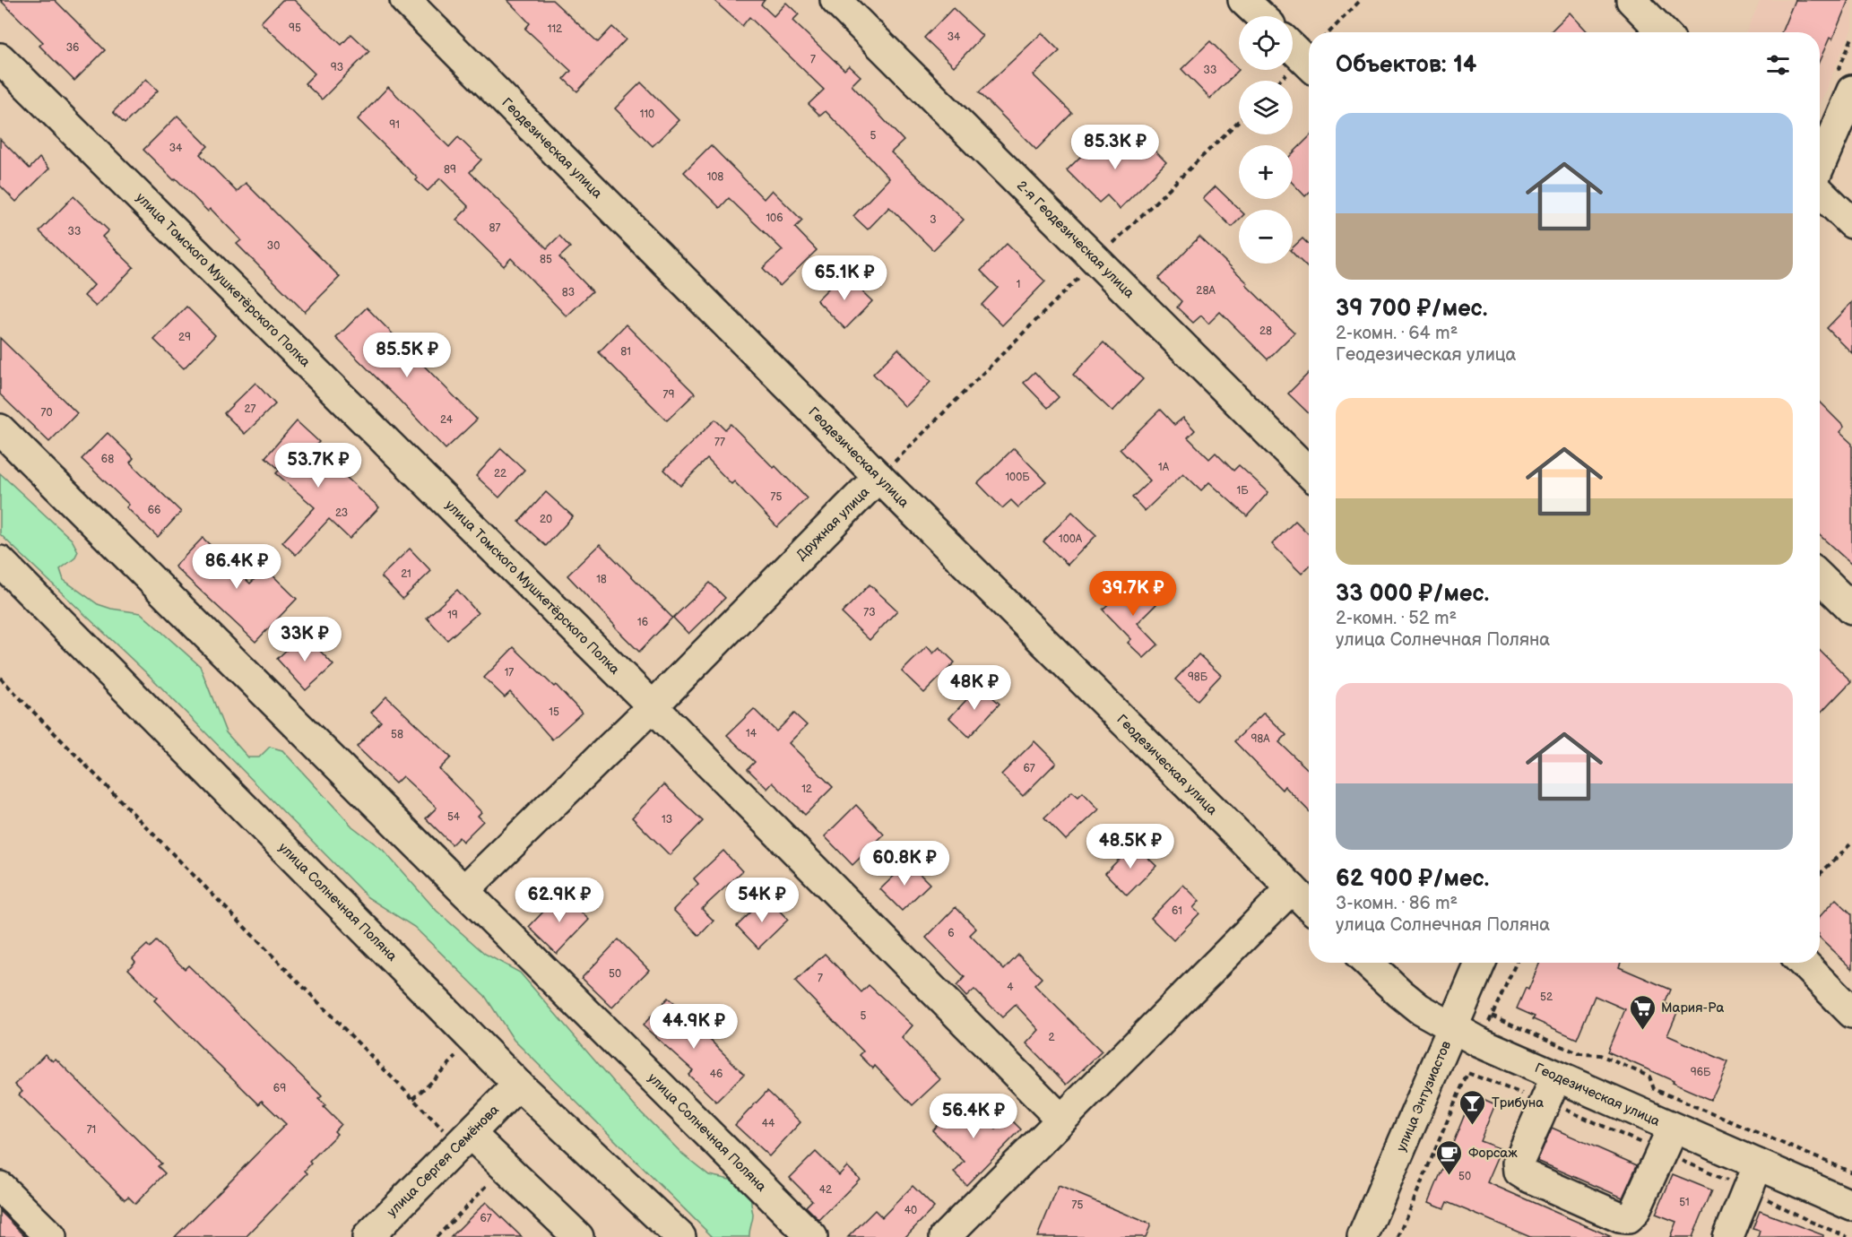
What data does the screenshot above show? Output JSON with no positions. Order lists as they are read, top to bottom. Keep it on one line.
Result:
{"streets":{"street":["Геодезическая улица","2-я Геодезическая улица","улица Томского Мушкетёрского Полка","Дружная улица","улица Солнечная Поляна","улица Энтузиастов","улица Сергея Семёнова"]},"crossings":[["Геодезическая улица","Дружная улица"],["Геодезическая улица","улица Энтузиастов"],["2-я Геодезическая улица","Дружная улица"],["улица Томского Мушкетёрского Полка","Дружная улица"],["Дружная улица","улица Солнечная Поляна"],["улица Солнечная Поляна","улица Сергея Семёнова"]],"places":{"supermarket":["Мария-Ра"],"bar":["Трибуна"],"cafe":["Форсаж"]},"house_numbers":["95","112","34","36","7","93","33","110","91","5","34","89","108","106","3","87","33","30","85","1","28А","83","28","29","81","79","27","70","24","77","68","1А","22","100Б","1Б","75","66","23","20","100А","21","18","73","19","16","17","98Б","15","14","58","98А","67","12","54","13","61","6","50","7","4","52","5","2","96Б","46","69","44","71","50","42","51","75","40","67"],"page":{"map_buttons":["+","−"],"heading":"Объектов: 14","list":[{"name":"39 700 ₽/мес.","note":"2-комн. · 64 m² · Геодезическая улица"},{"name":"33 000 ₽/мес.","note":"2-комн. · 52 m² · улица Солнечная Поляна"},{"name":"62 900 ₽/мес.","note":"3-комн. · 86 m² · улица Солнечная Поляна"}],"price":["85.3K ₽","65.1K ₽","85.5K ₽","53.7K ₽","86.4K ₽","39.7K ₽","33K ₽","48K ₽","48.5K ₽","60.8K ₽","62.9K ₽","54K ₽","44.9K ₽","56.4K ₽"]}}
